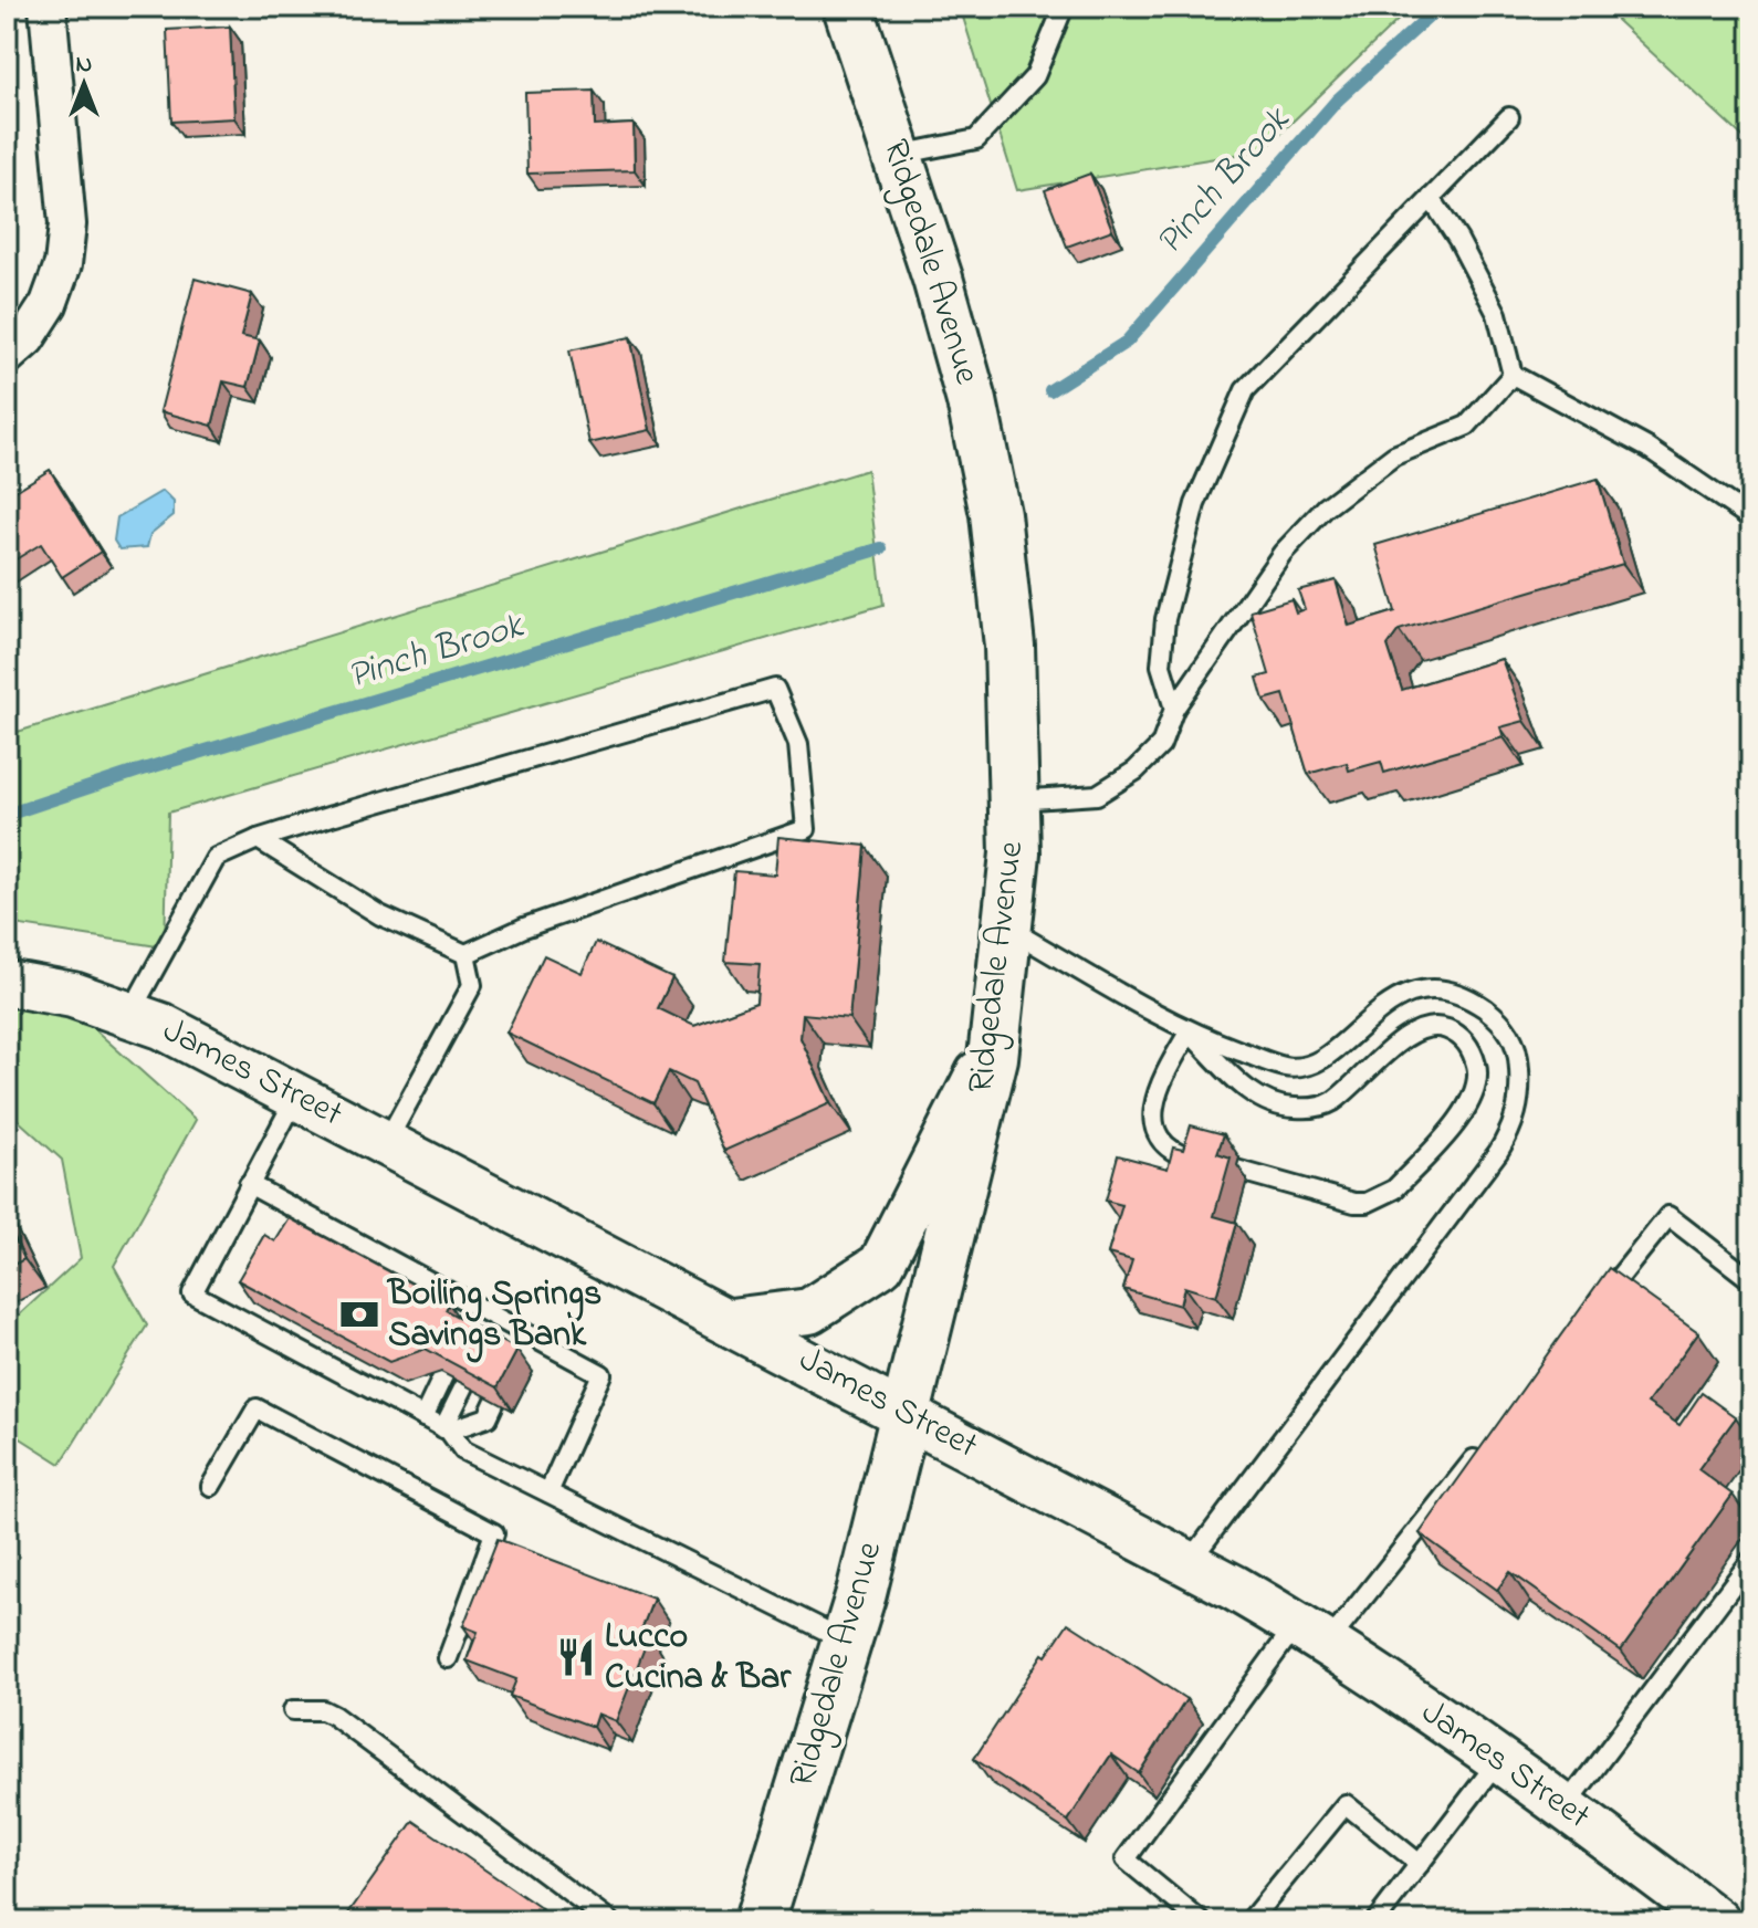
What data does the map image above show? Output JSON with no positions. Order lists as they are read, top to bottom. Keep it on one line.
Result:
{"streets":{"main road":["Ridgedale Avenue"],"street":["James Street"]},"crossings":[["Ridgedale Avenue","James Street"]],"water":["Pinch Brook"],"places":{"bank":["Boiling Springs Savings Bank"],"restaurant":["Lucco Cucina & Bar"]},"north":"top"}
